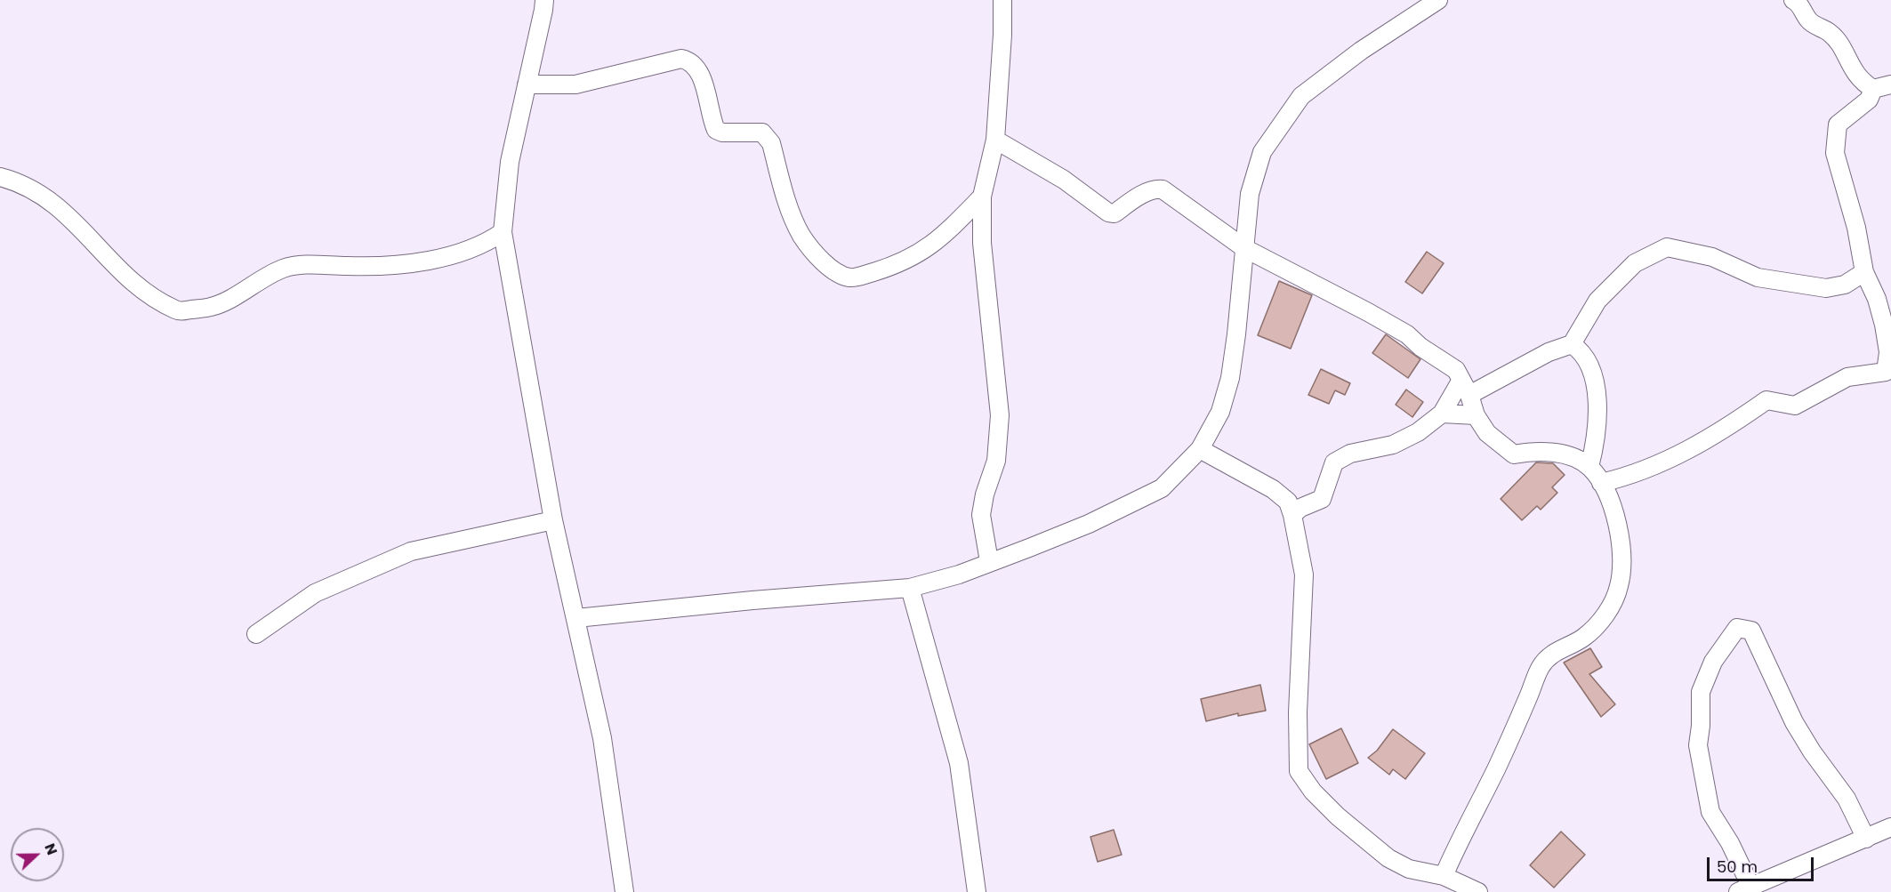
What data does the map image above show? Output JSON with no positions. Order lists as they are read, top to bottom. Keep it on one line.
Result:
{"scale_bar":"50 m","north":"right"}
